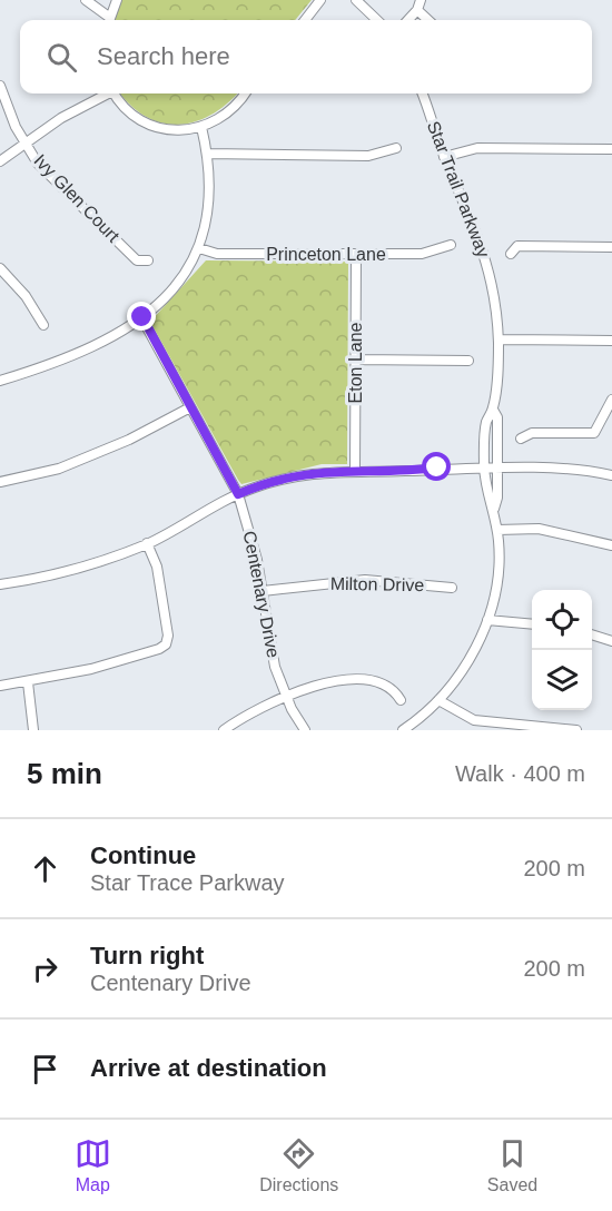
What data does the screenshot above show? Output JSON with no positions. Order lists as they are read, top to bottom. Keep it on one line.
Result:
{"streets":{"street":["Star Trail Parkway","Ivy Glen Court","Princeton Lane","Eton Lane","Milton Drive","Centenary Drive"]},"crossings":[["Princeton Lane","Eton Lane"],["Milton Drive","Centenary Drive"]],"page":{"search":"Search here","heading":["5 min","Walk · 400 m"],"list":[["Continue","Star Trace Parkway","200 m"],["Turn right","Centenary Drive","200 m"],"Arrive at destination"],"nav":["Map","Directions","Saved"]}}
